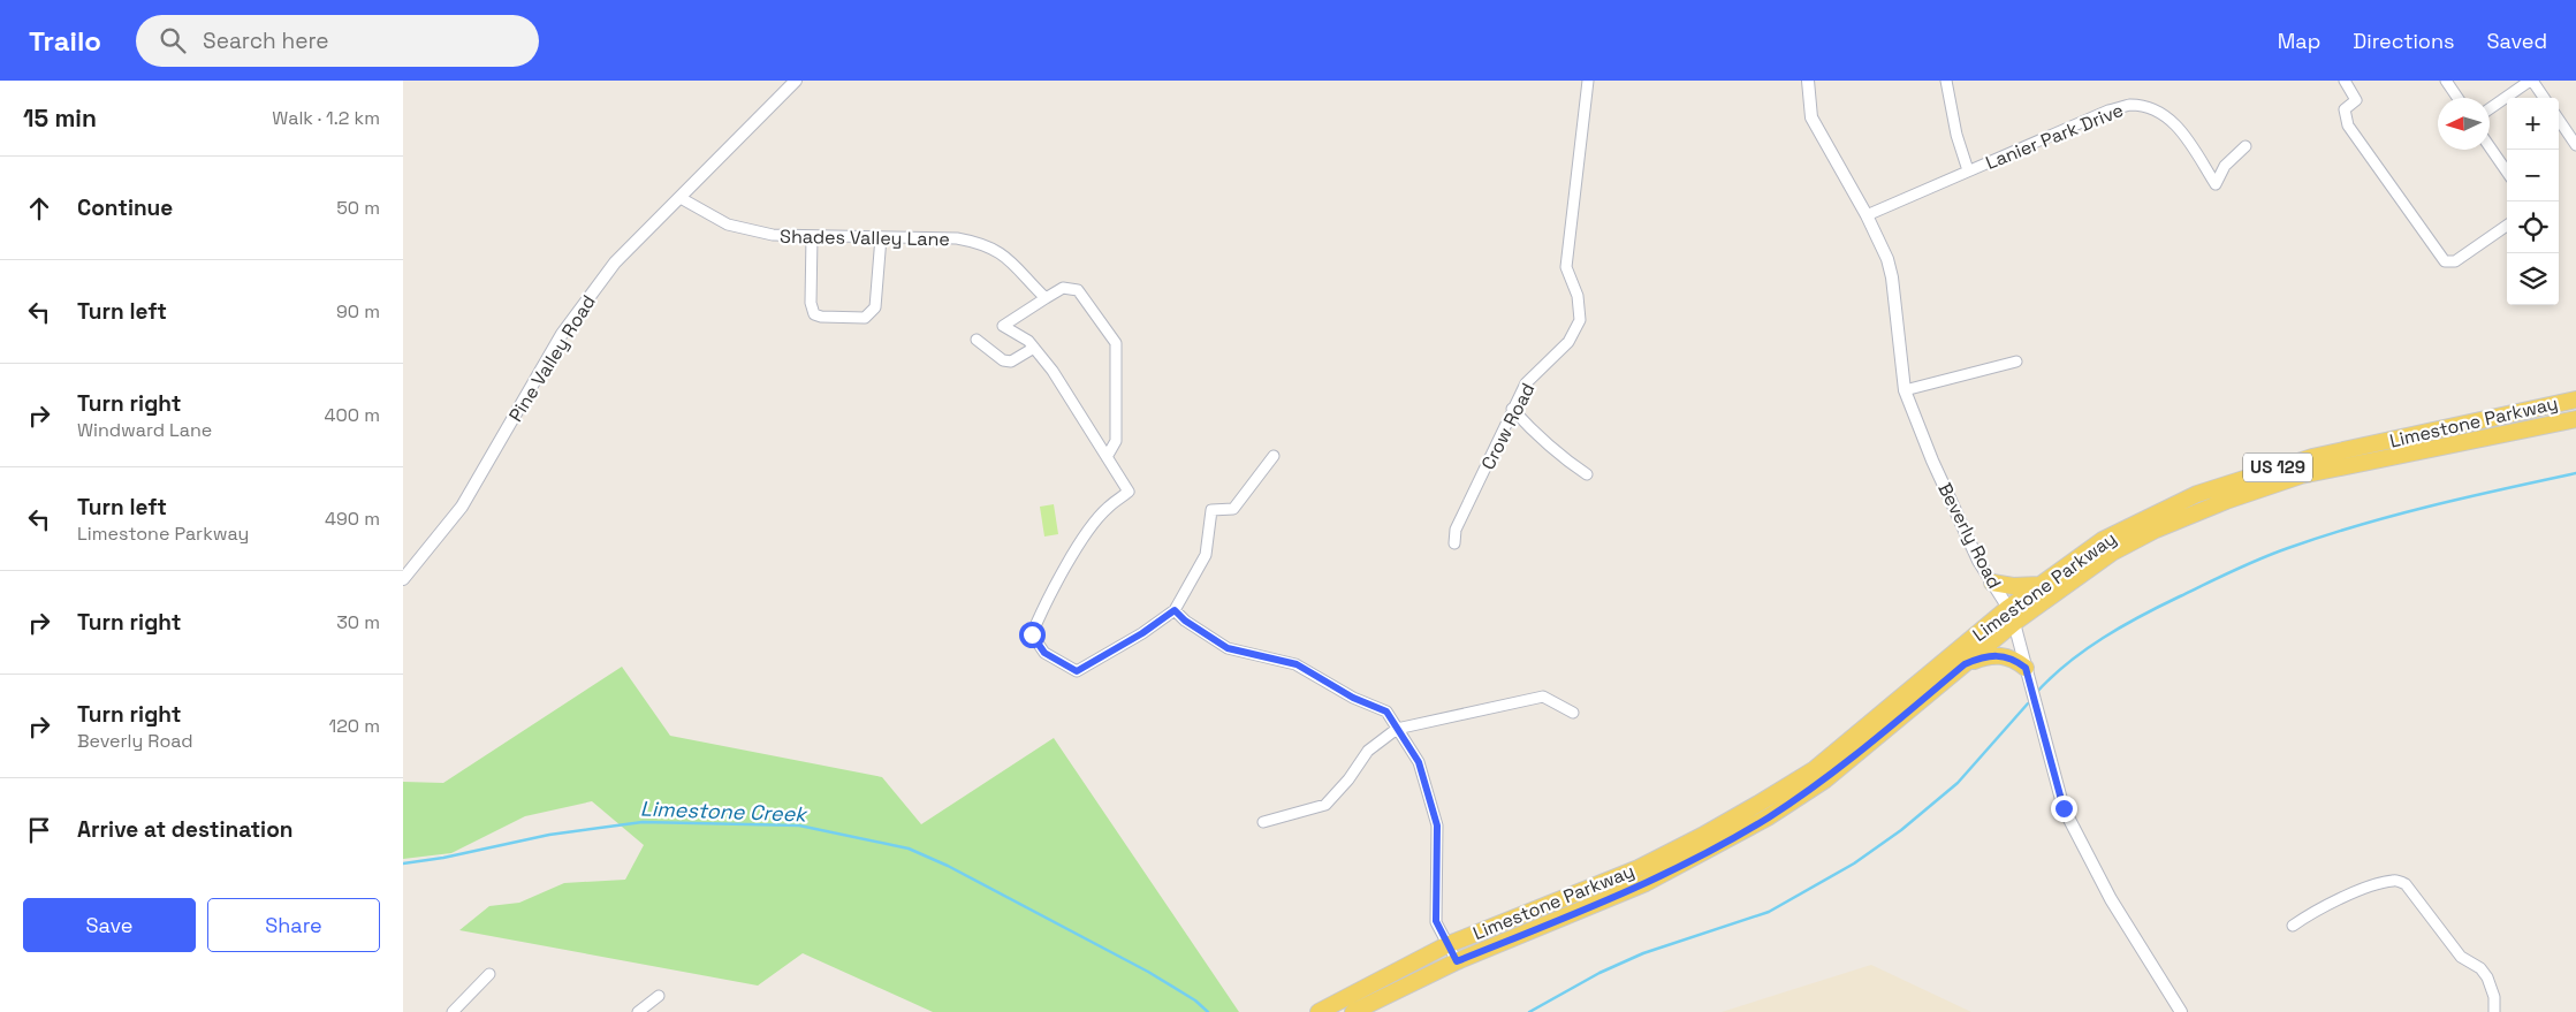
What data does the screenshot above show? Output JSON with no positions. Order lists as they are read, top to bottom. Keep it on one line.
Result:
{"streets":{"main road":["Limestone Parkway","US 129"],"street":["Lanier Park Drive","Shades Valley Lane","Pine Valley Road","Crow Road","Beverly Road"]},"crossings":[["Lanier Park Drive","Beverly Road"],["Shades Valley Lane","Pine Valley Road"],["Limestone Parkway","Beverly Road"]],"water":["Limestone Creek"],"north":"left","page":{"header":"Trailo","search":"Search here","nav":["Map","Directions","Saved"],"heading":["15 min","Walk · 1.2 km"],"map_buttons":["+","−"],"list":[["Continue","50 m"],["Turn left","90 m"],["Turn right","Windward Lane","400 m"],["Turn left","Limestone Parkway","490 m"],["Turn right","30 m"],["Turn right","Beverly Road","120 m"],"Arrive at destination"],"buttons":["Save","Share"]}}
